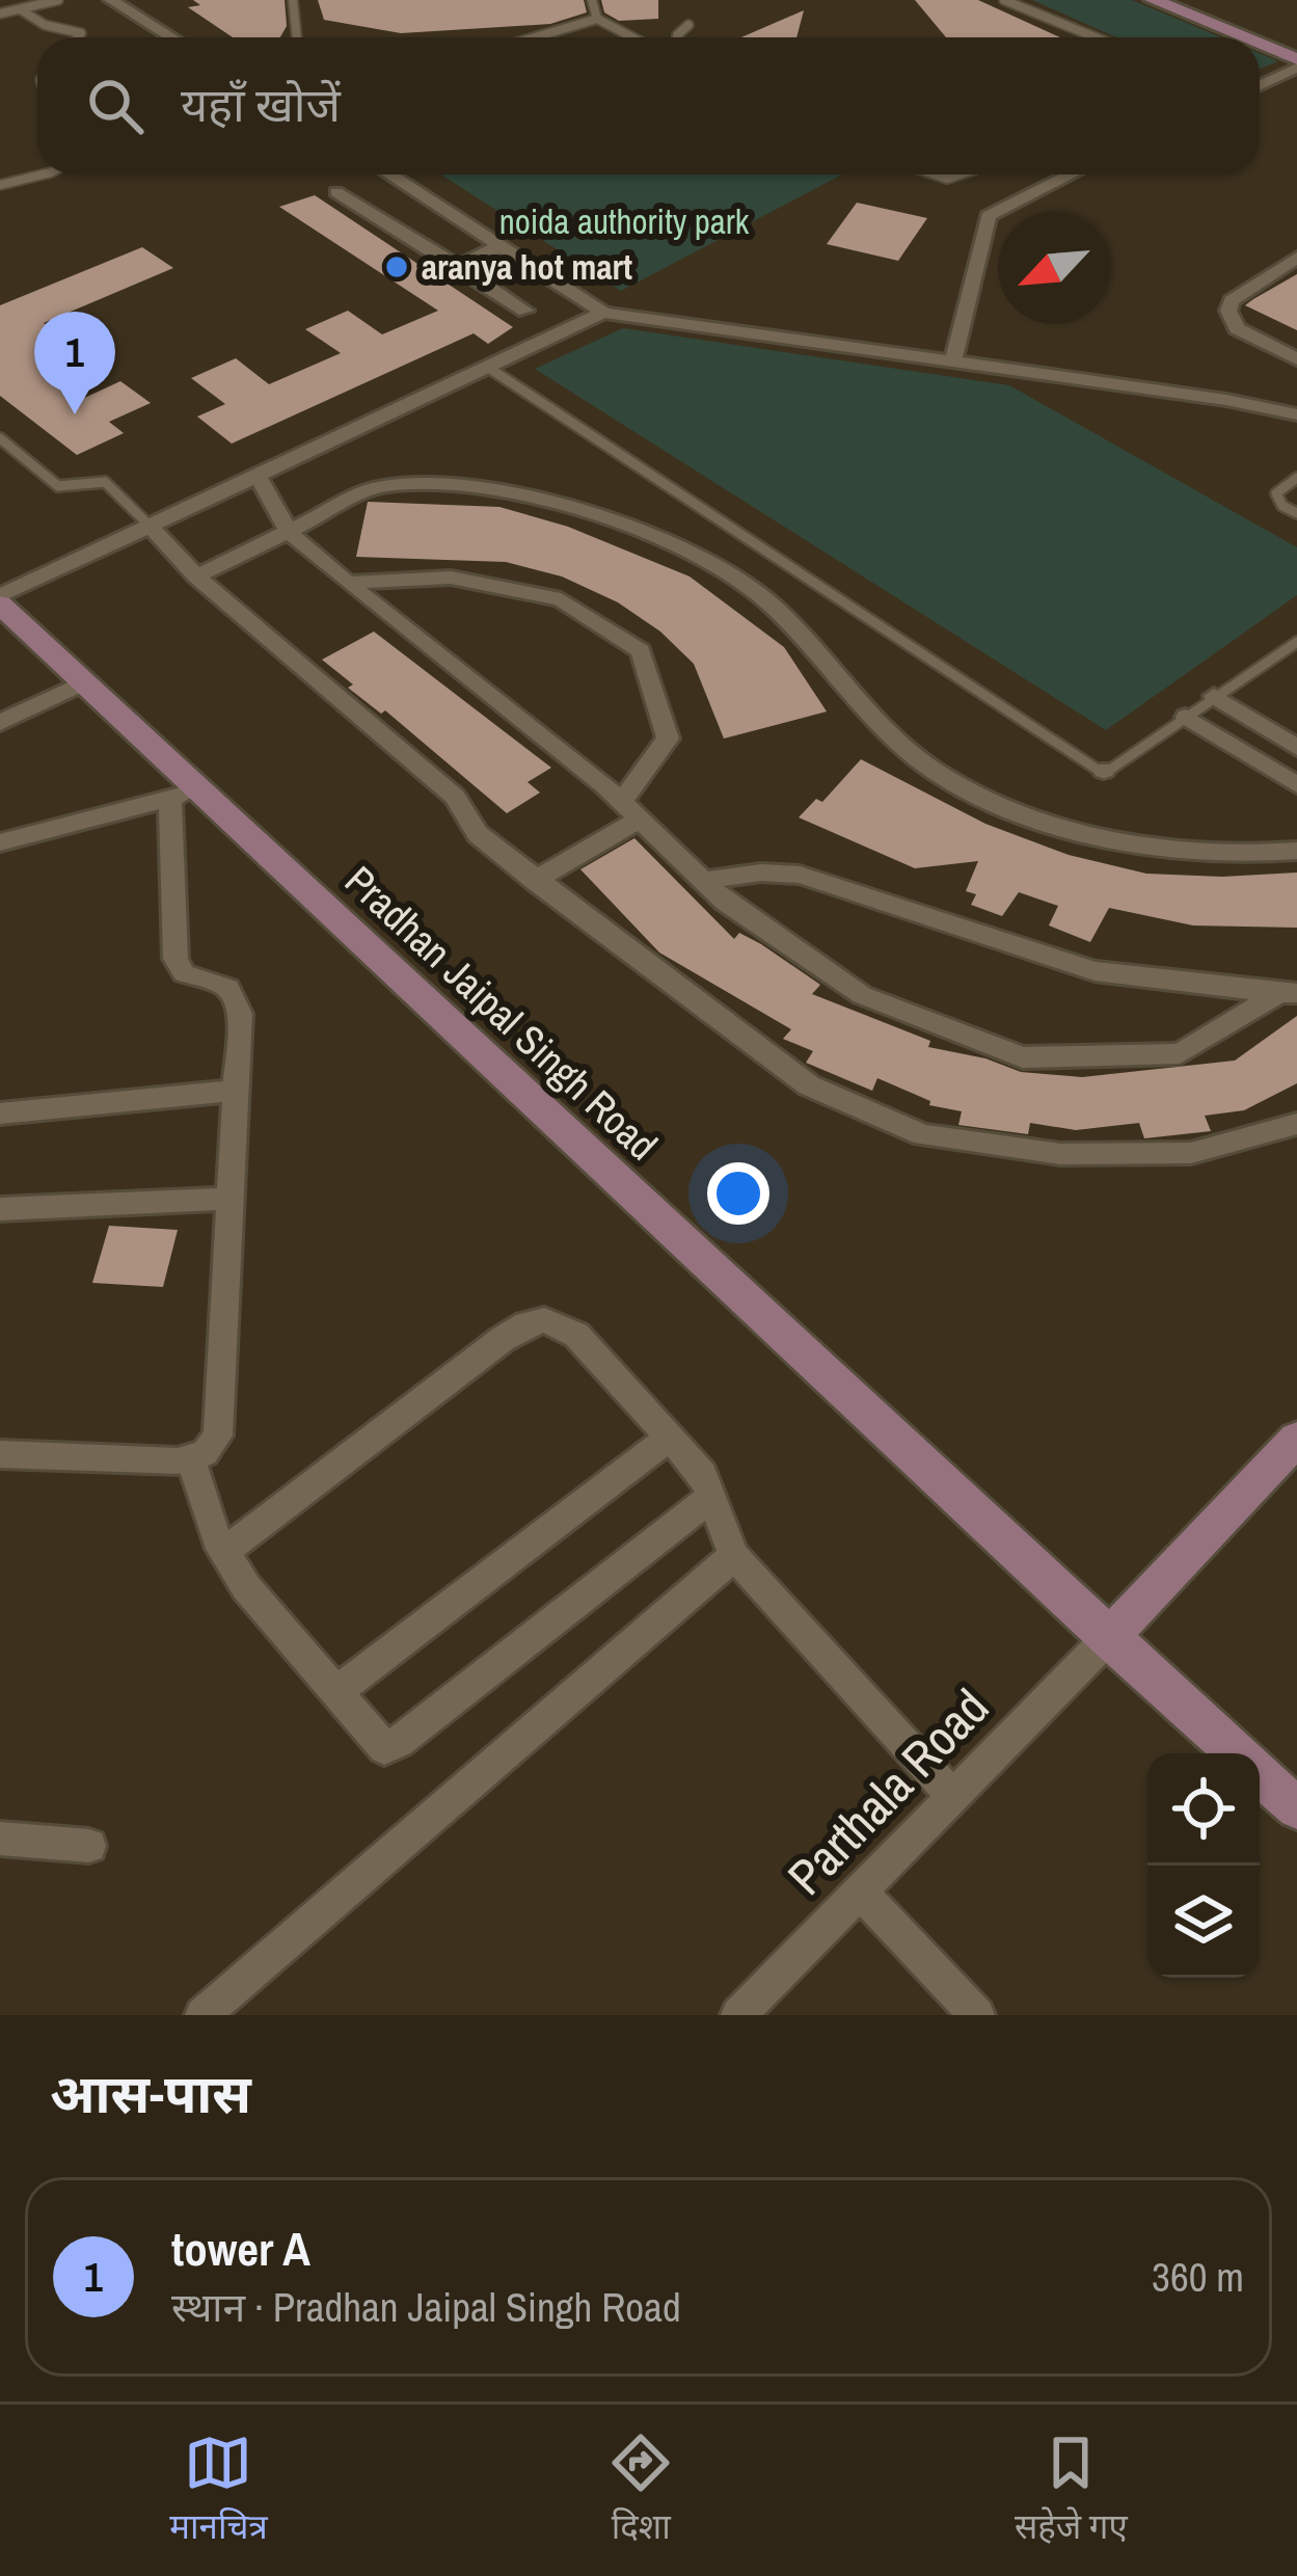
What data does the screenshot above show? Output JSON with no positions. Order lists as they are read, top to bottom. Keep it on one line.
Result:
{"streets":{"street":["Pradhan Jaipal Singh Road","Parthala Road"]},"crossings":[["Pradhan Jaipal Singh Road","Parthala Road"]],"parks":["noida authority park"],"places":["aranya hot mart"],"north":"bottom left","page":{"search":"यहाँ खोजें","pins":"1","heading":"आस-पास","list":[{"mark":"1","name":"tower A","note":"स्थान · Pradhan Jaipal Singh Road","value":"360 m"}],"nav":["मानचित्र","दिशा","सहेजे गए"]}}
